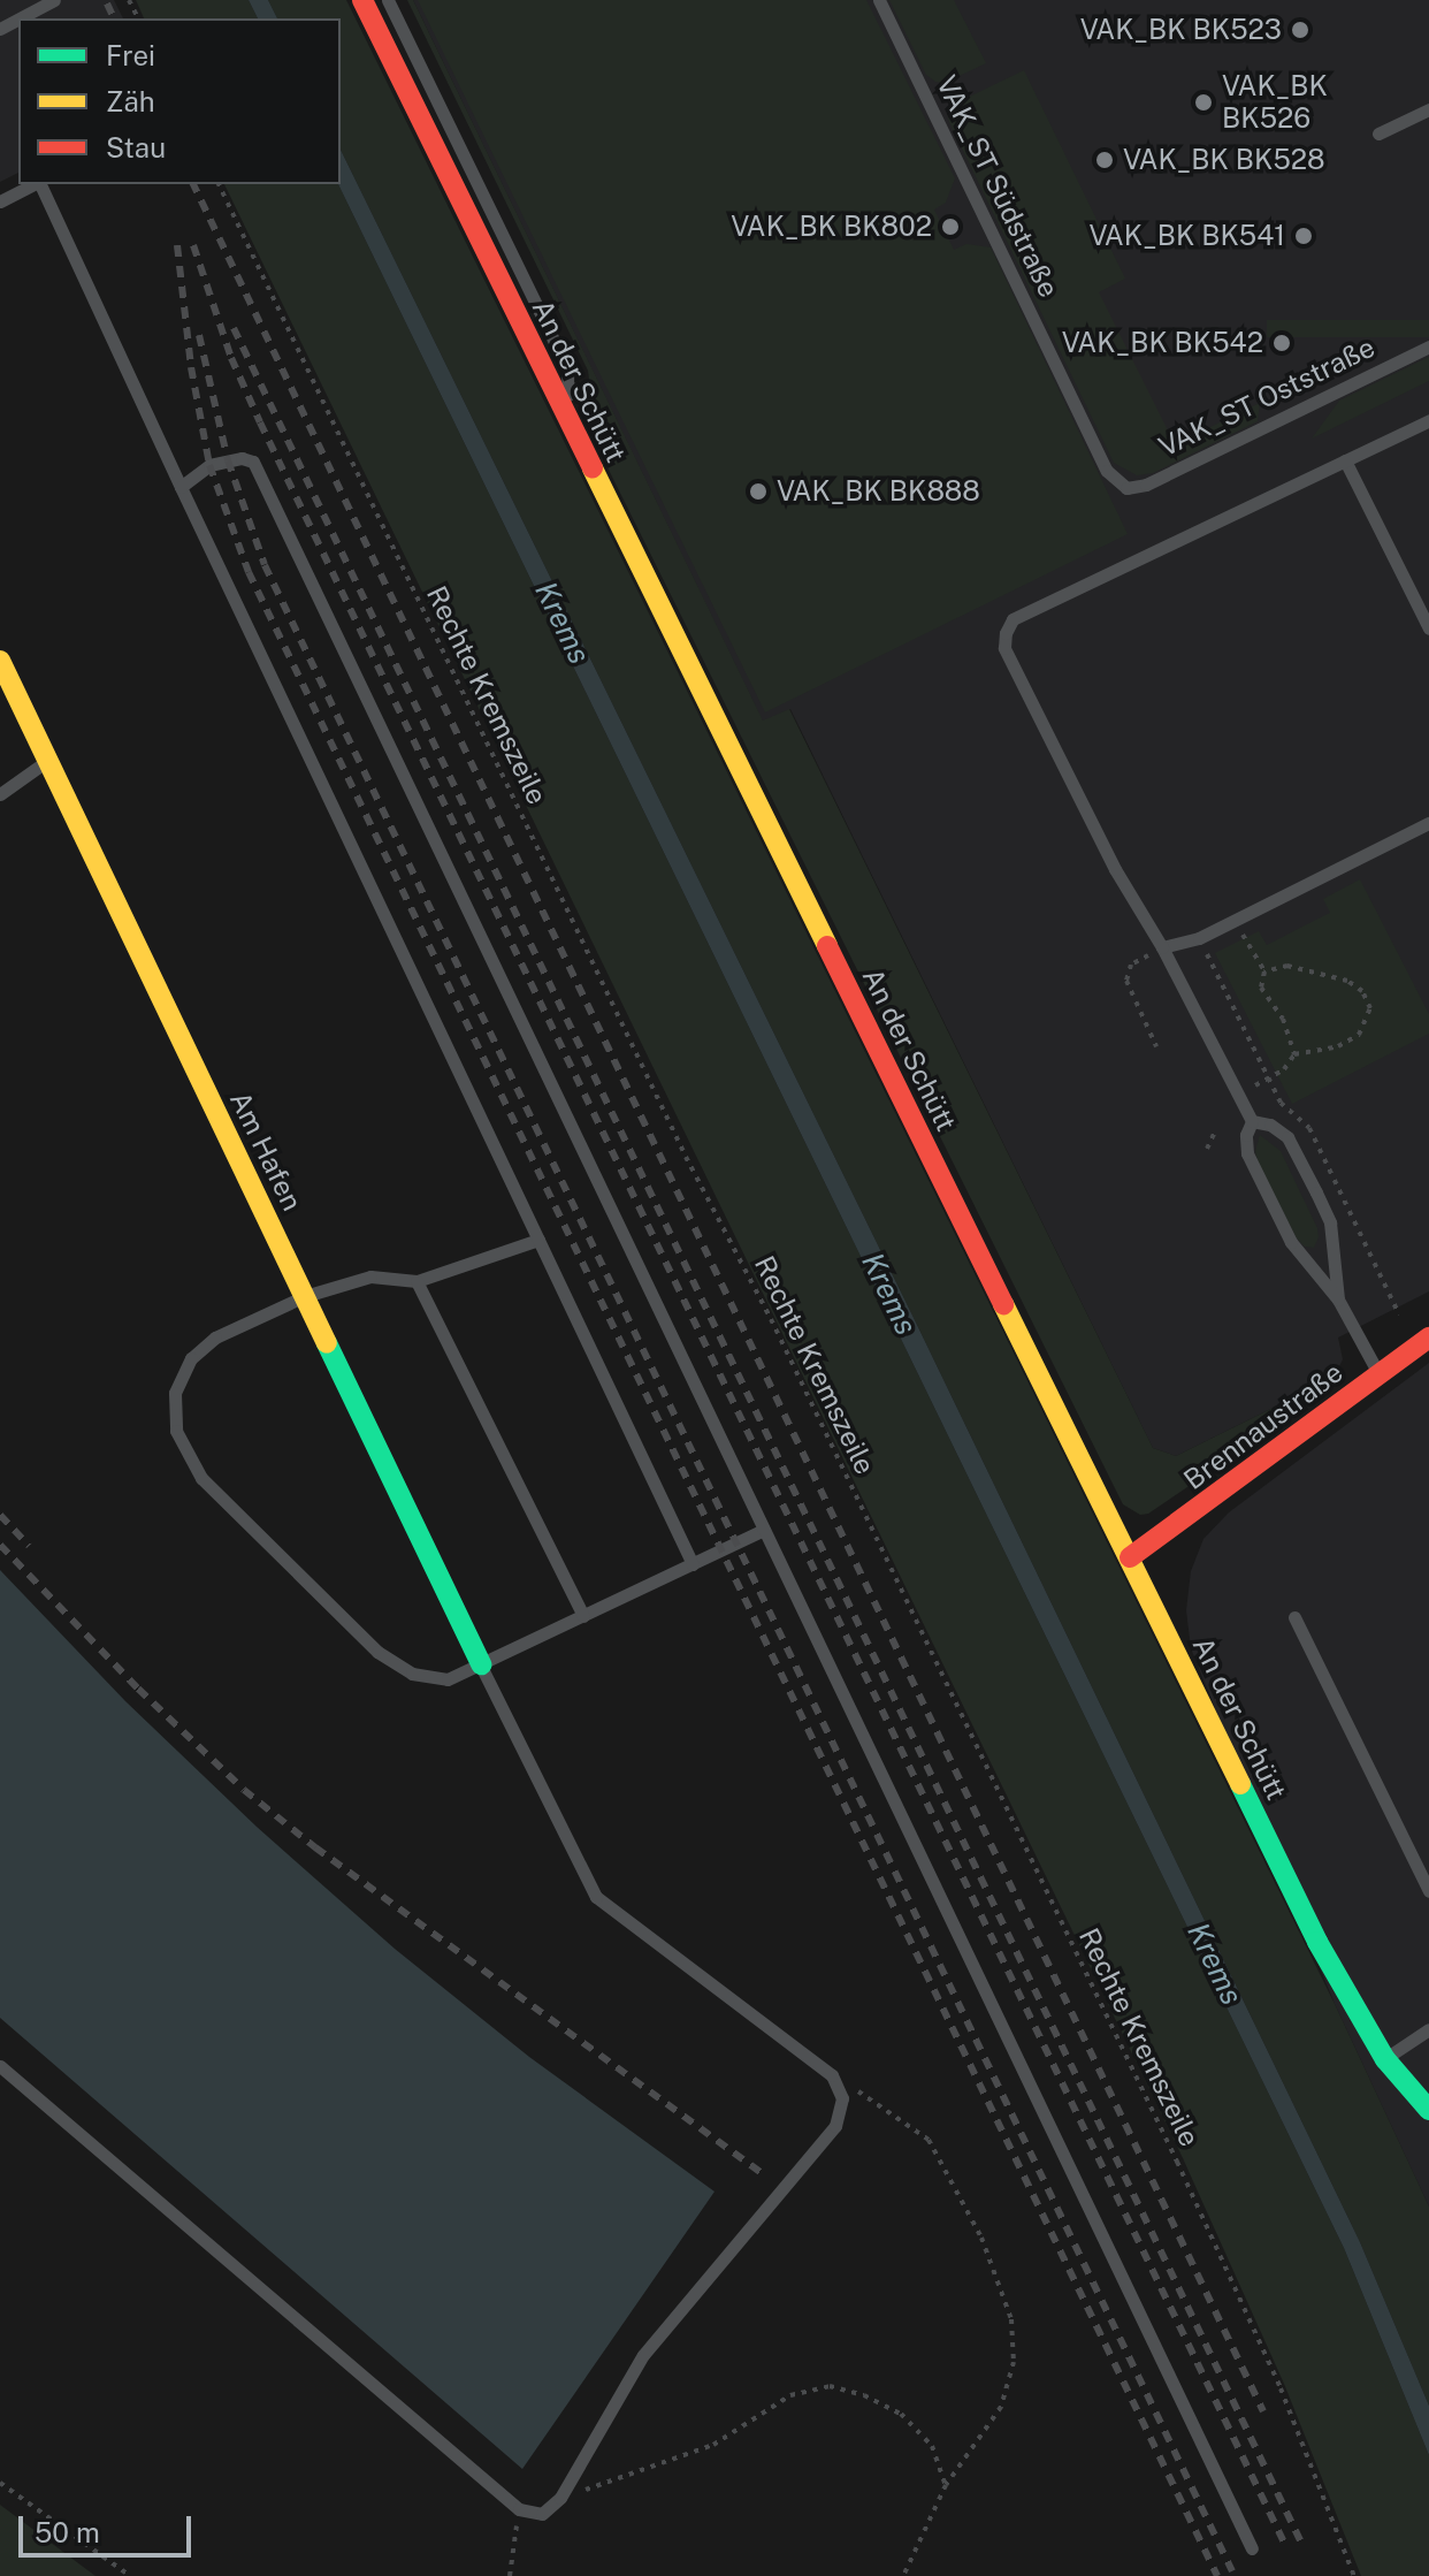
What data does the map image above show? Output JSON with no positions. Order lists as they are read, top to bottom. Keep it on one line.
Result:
{"streets":{"street":["An der Schütt","Am Hafen","Brennaustraße"],"lane":["VAK_ST Südstraße","VAK_ST Oststraße"],"path":["Rechte Kremszeile"]},"crossings":[["VAK_ST Südstraße","VAK_ST Oststraße"],["An der Schütt","Brennaustraße"]],"water":["Krems"],"places":["VAK_BK BK523","VAK_BK BK526","VAK_BK BK528","VAK_BK BK802","VAK_BK BK541","VAK_BK BK542","VAK_BK BK888"],"legend":["Frei","Zäh","Stau"],"scale_bar":"50 m"}
